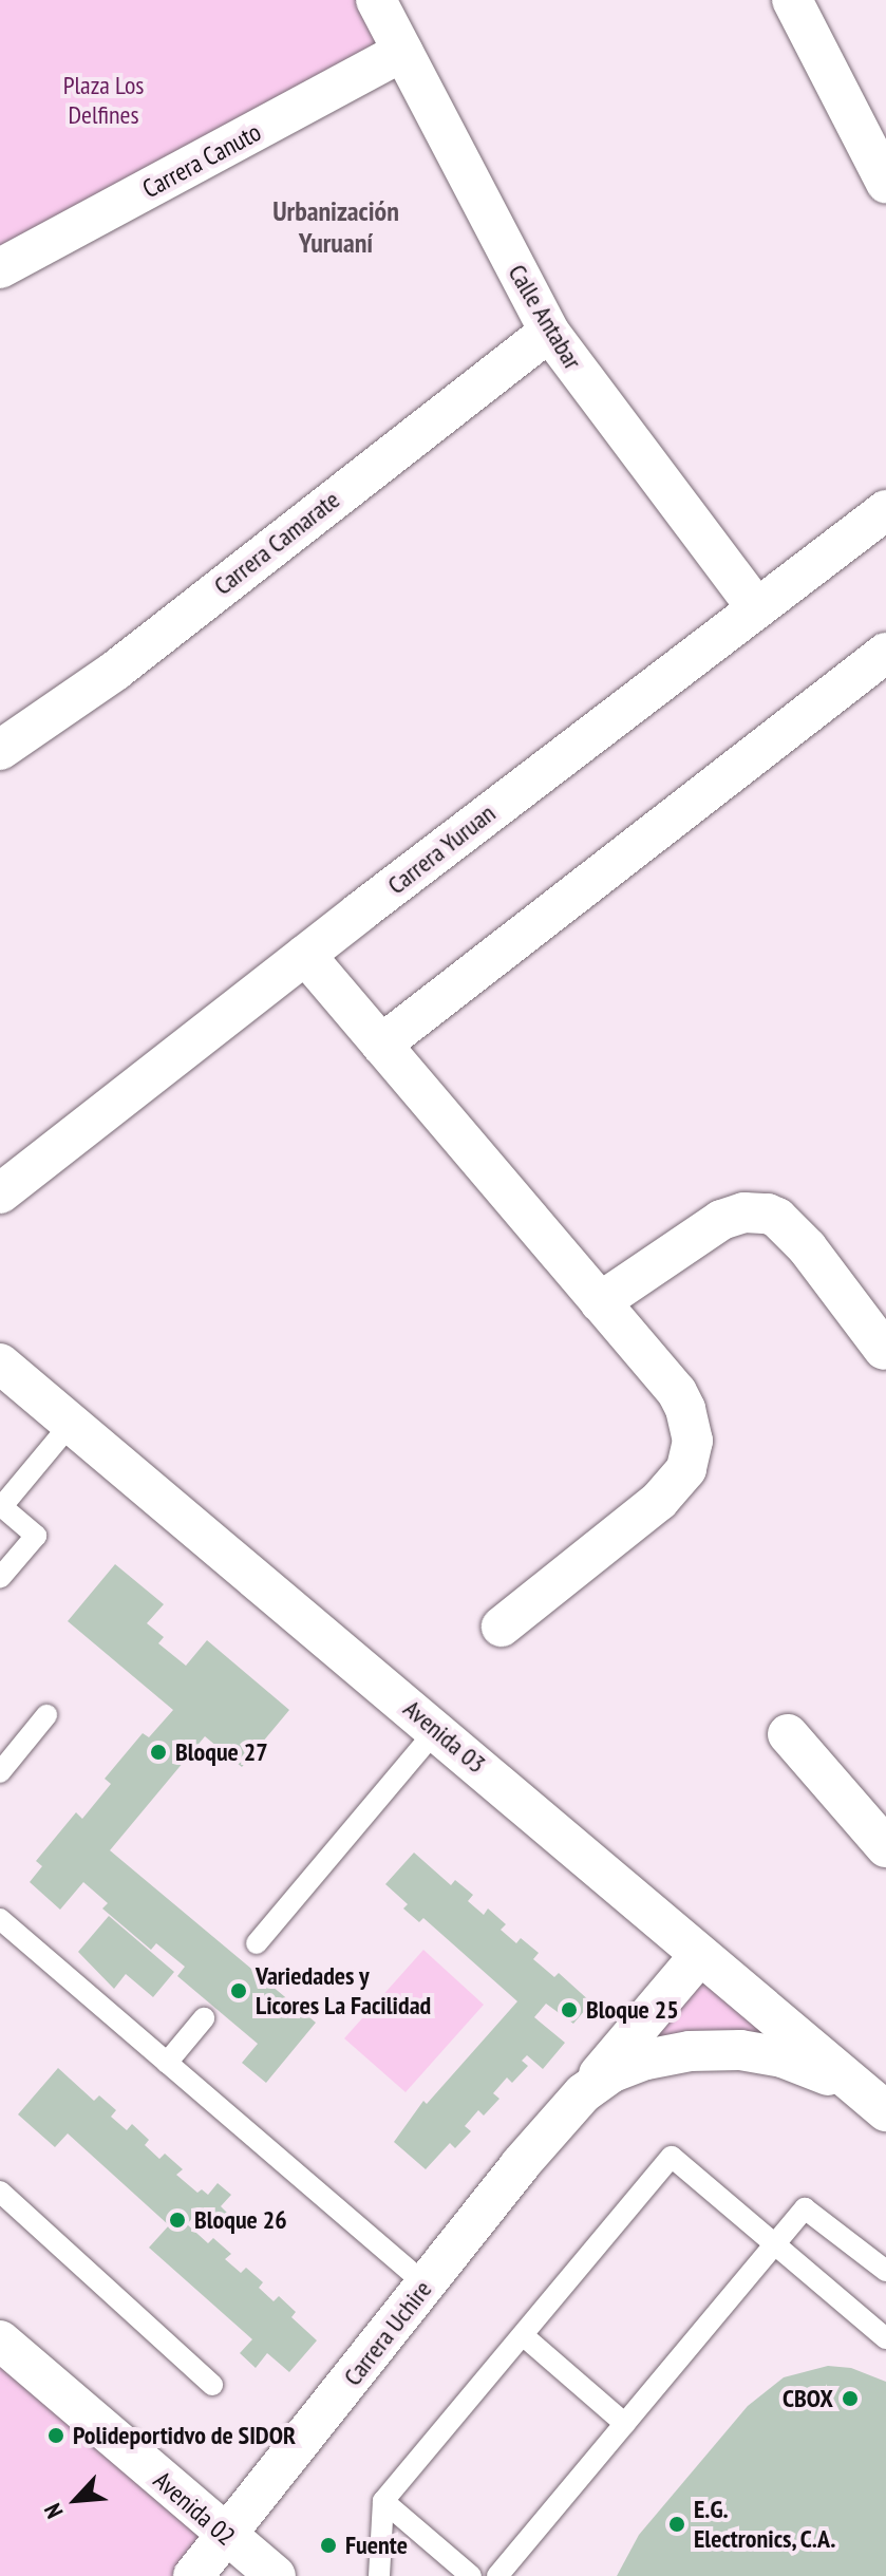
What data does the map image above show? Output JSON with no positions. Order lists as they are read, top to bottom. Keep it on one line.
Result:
{"streets":{"street":["Carrera Canuto","Calle Antabar","Carrera Camarate","Carrera Yuruan","Avenida 03","Carrera Uchire","Avenida 02"]},"crossings":[["Carrera Canuto","Calle Antabar"],["Calle Antabar","Carrera Camarate"],["Calle Antabar","Carrera Yuruan"],["Avenida 03","Carrera Uchire"],["Carrera Uchire","Avenida 02"]],"districts":["Urbanización Yuruaní"],"parks":["Plaza Los Delfines"],"places":["Bloque 27","Variedades y Licores La Facilidad","Bloque 25","Bloque 26","CBOX","Polideportidvo de SIDOR","E.G. Electronics, C.A.","Fuente"],"north":"bottom left"}
